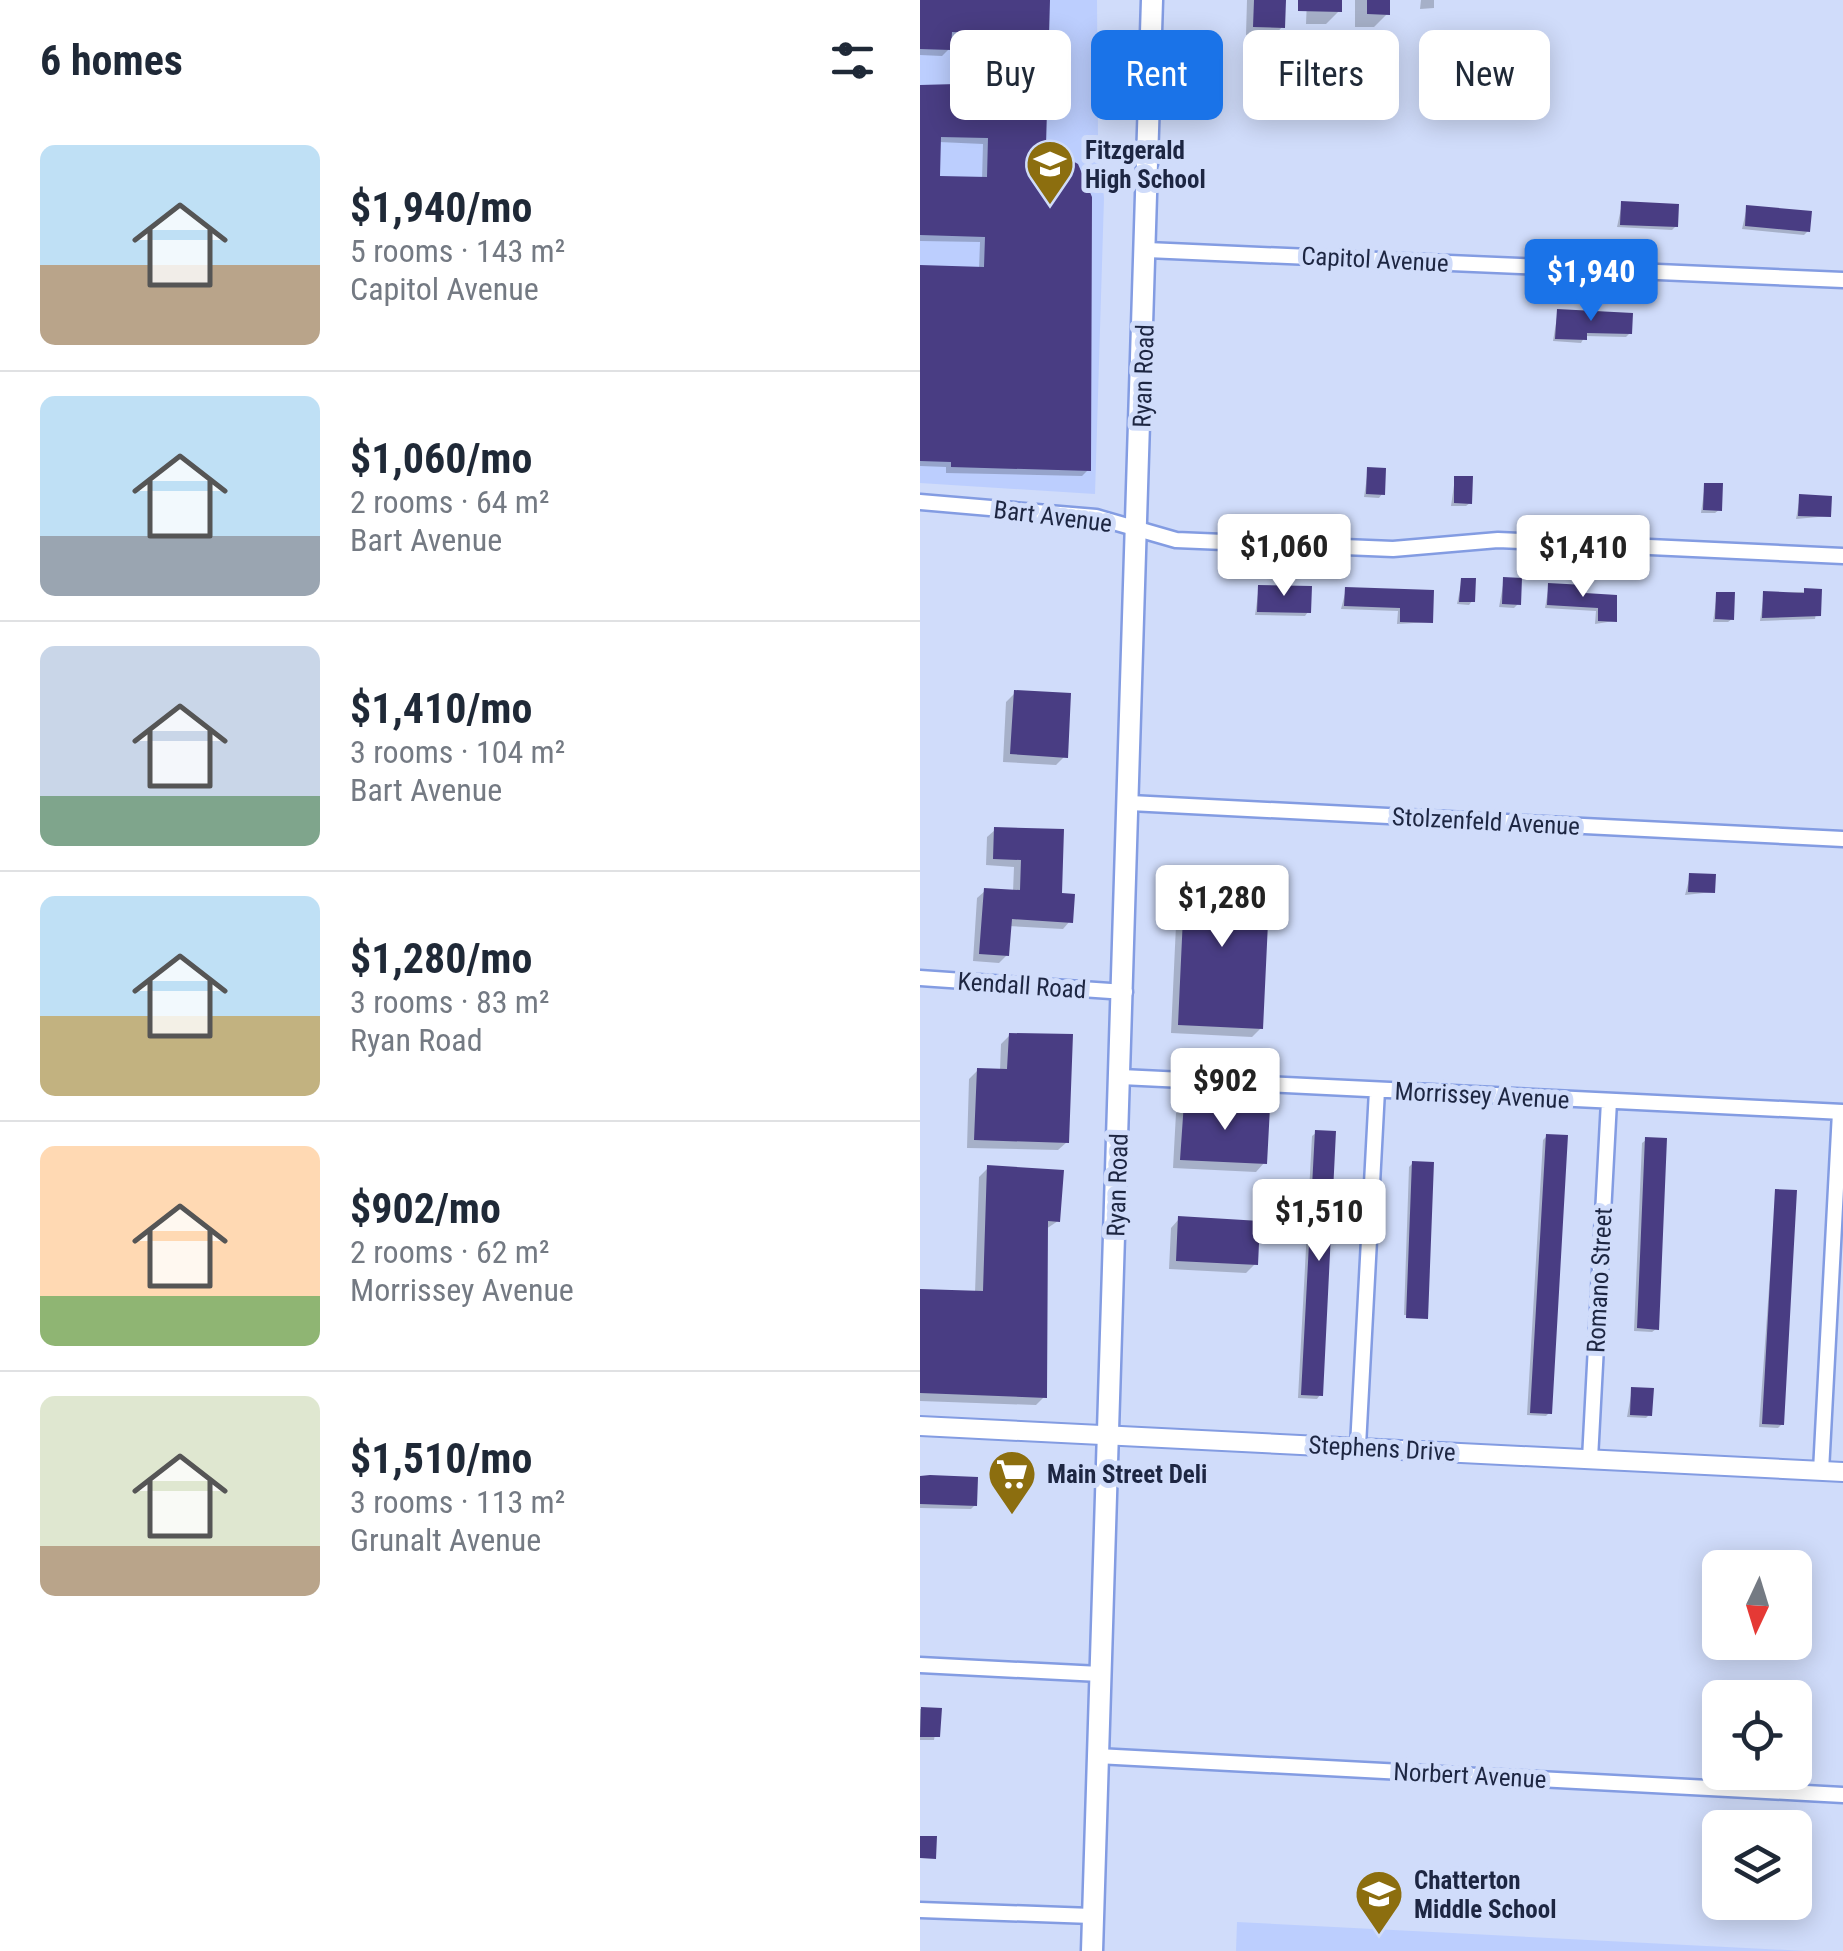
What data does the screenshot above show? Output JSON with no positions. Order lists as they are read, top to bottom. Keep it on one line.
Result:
{"streets":{"main road":["Ryan Road"],"street":["Capitol Avenue","Bart Avenue","Stolzenfeld Avenue","Kendall Road","Morrissey Avenue","Romano Street","Stephens Drive","Norbert Avenue"]},"crossings":[["Capitol Avenue","Ryan Road"],["Ryan Road","Bart Avenue"],["Ryan Road","Stolzenfeld Avenue"],["Ryan Road","Kendall Road"],["Ryan Road","Morrissey Avenue"],["Ryan Road","Stephens Drive"],["Ryan Road","Norbert Avenue"],["Morrissey Avenue","Romano Street"],["Romano Street","Stephens Drive"]],"places":{"school or university":["Fitzgerald High School","Chatterton Middle School"],"supermarket":["Main Street Deli"]},"north":"bottom","page":{"heading":"6 homes","chip":["Buy","Rent","Filters","New"],"list":[{"name":"$1,940/mo","note":"5 rooms · 143 m² · Capitol Avenue"},{"name":"$1,060/mo","note":"2 rooms · 64 m² · Bart Avenue"},{"name":"$1,410/mo","note":"3 rooms · 104 m² · Bart Avenue"},{"name":"$1,280/mo","note":"3 rooms · 83 m² · Ryan Road"},{"name":"$902/mo","note":"2 rooms · 62 m² · Morrissey Avenue"},{"name":"$1,510/mo","note":"3 rooms · 113 m² · Grunalt Avenue"}],"price":["$1,940","$1,060","$1,410","$1,280","$902","$1,510"]}}
